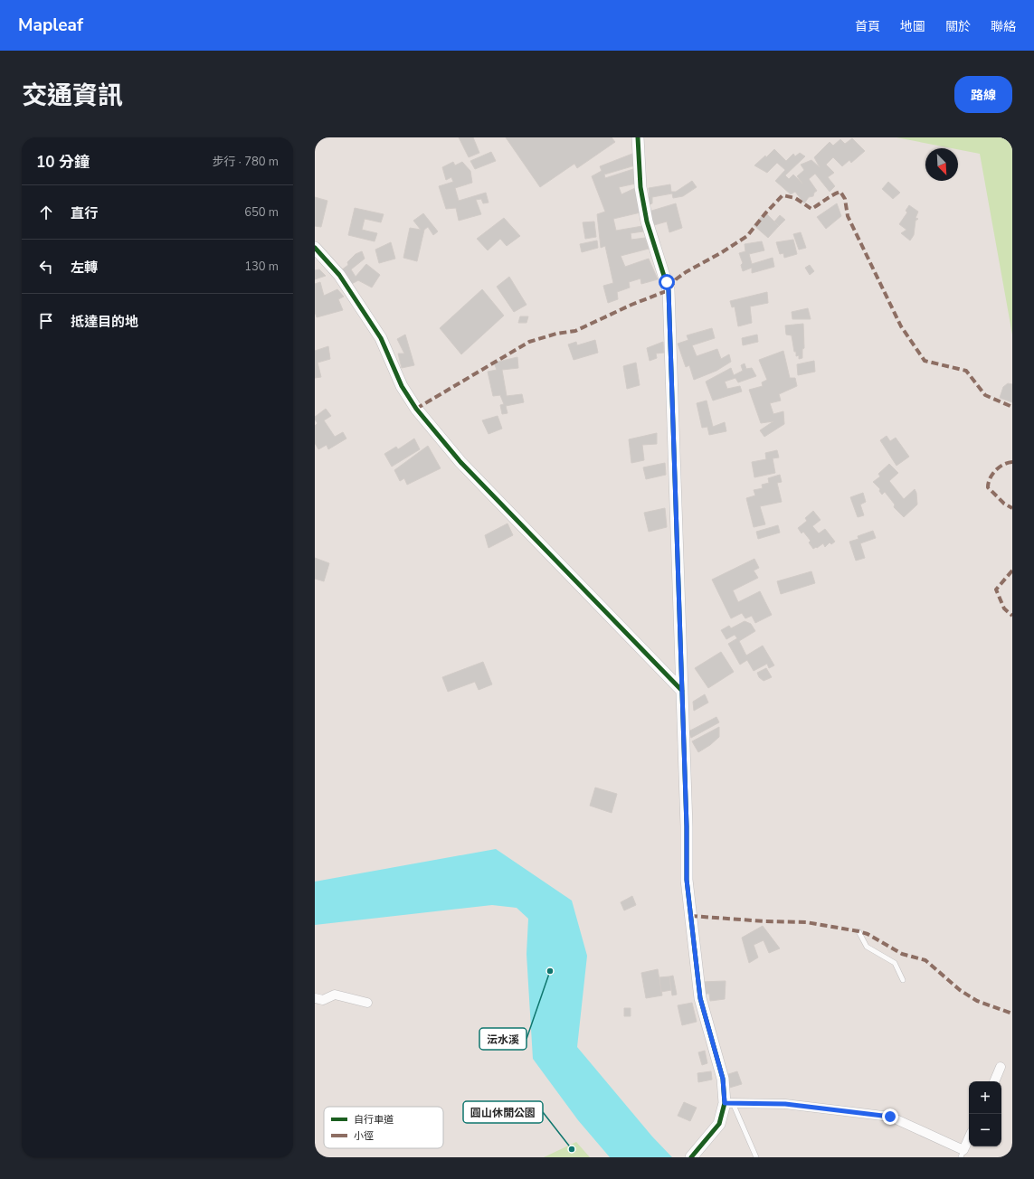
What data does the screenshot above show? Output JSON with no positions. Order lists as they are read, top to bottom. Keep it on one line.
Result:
{"places":["沄水溪","圓山休閒公園"],"legend":["自行車道","小徑"],"north":"bottom right","page":{"header":"Mapleaf","nav":["首頁","地圖","關於","聯絡"],"title":"交通資訊","buttons":"路線","heading":["10 分鐘","步行 · 780 m"],"list":[["直行","650 m"],["左轉","130 m"],"抵達目的地"],"map_buttons":["+","−"]}}
